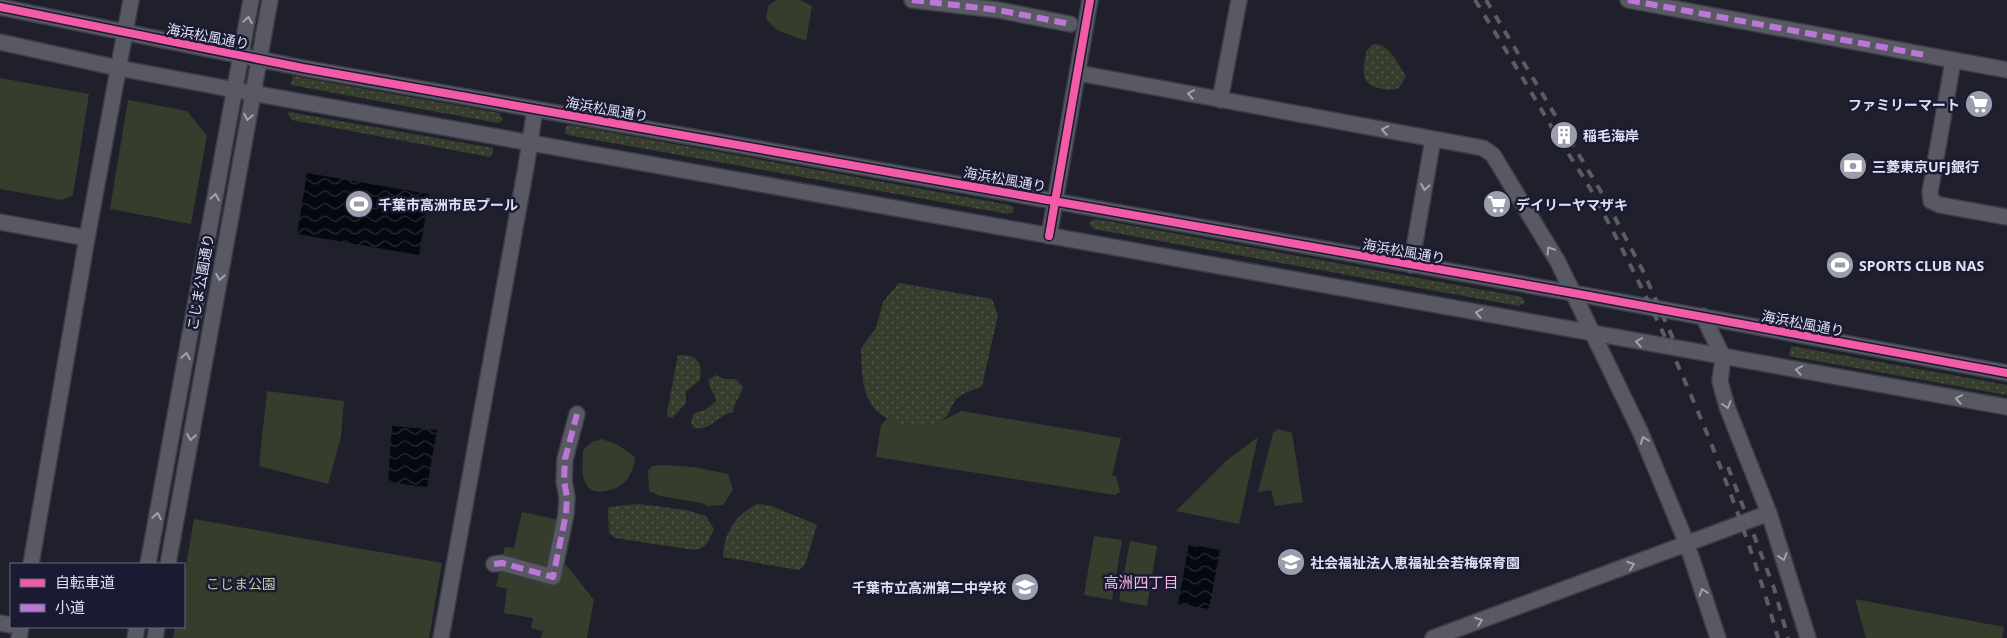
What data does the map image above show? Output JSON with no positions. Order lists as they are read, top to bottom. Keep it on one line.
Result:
{"streets":{"street":["海浜松風通り","こじま公園通り"]},"crossings":[["海浜松風通り","こじま公園通り"]],"districts":["高洲四丁目"],"parks":["こじま公園"],"places":{"supermarket":["ファミリーマート","デイリーヤマザキ"],"building":["稲毛海岸"],"bank":["三菱東京UFJ銀行"],"sports":["千葉市高洲市民プール","SPORTS CLUB NAS"],"school or university":["社会福祉法人恵福祉会若梅保育園","千葉市立高洲第二中学校"]},"legend":["自転車道","小道"]}
